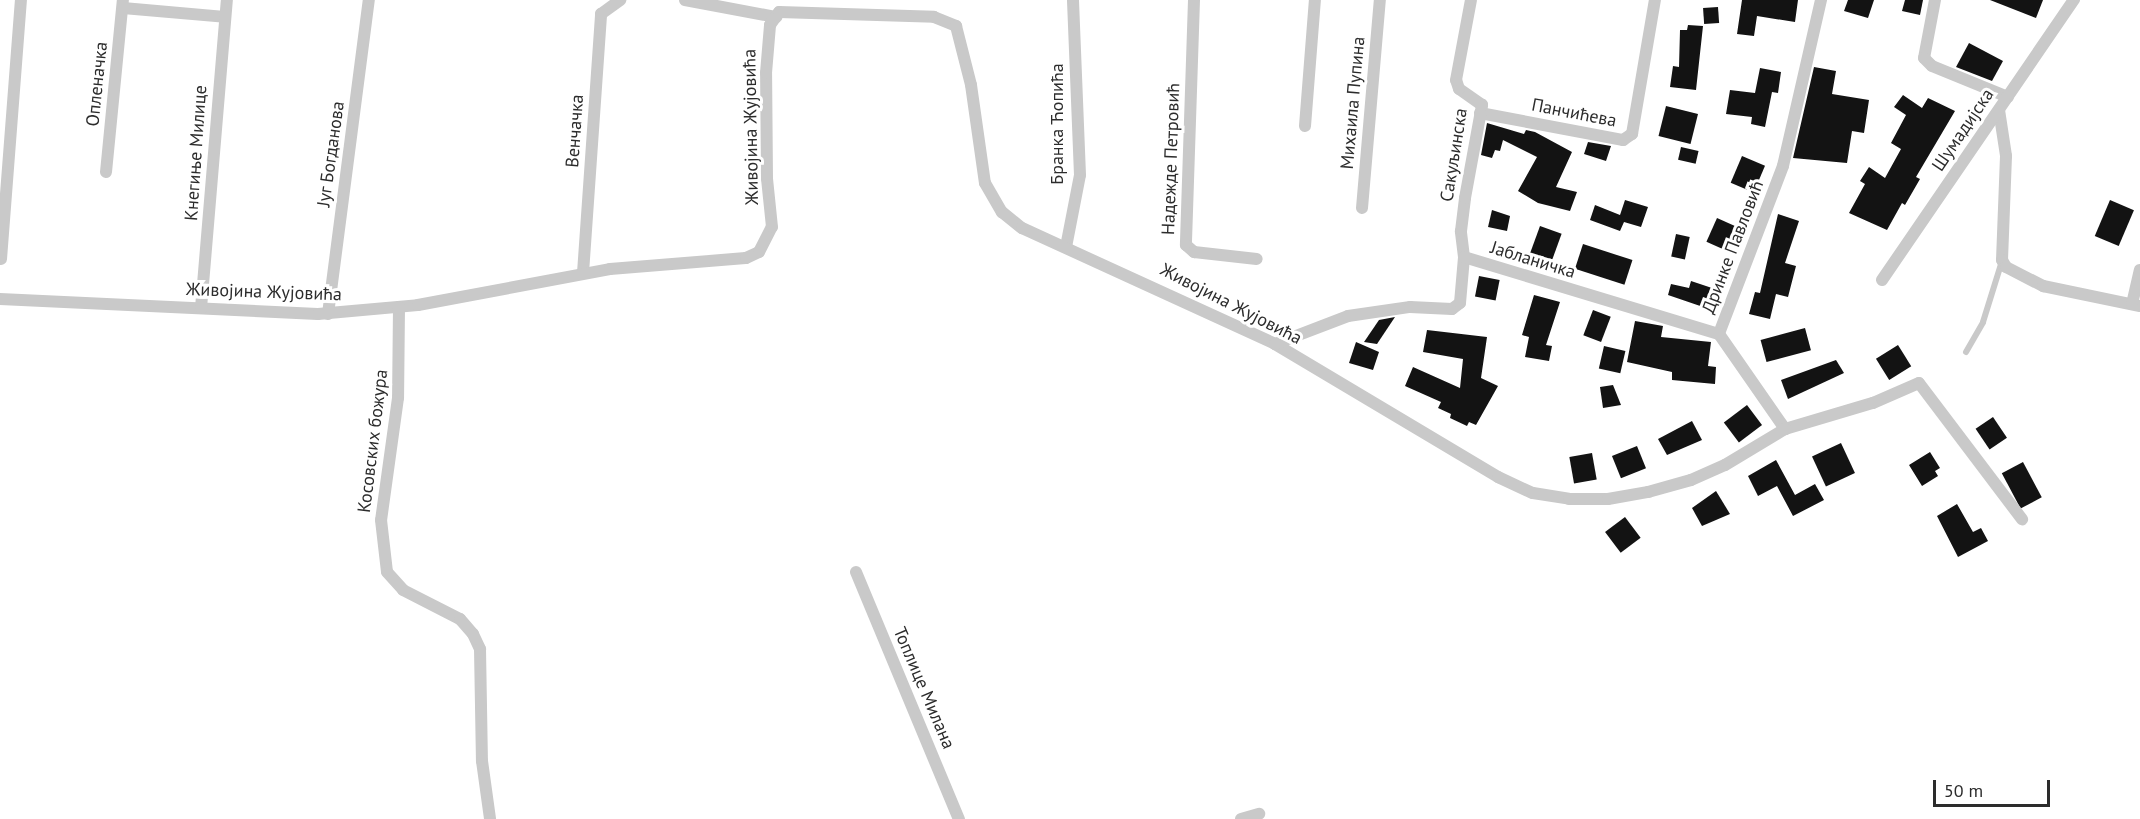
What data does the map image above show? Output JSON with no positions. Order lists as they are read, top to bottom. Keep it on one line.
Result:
{"streets":{"street":["Опленачка","Михаила Пупина","Панчићева","Бранка Ћопића","Живојина Жујовића","Шумадијска","Венчачка","Кнегиње Милице","Југ Богданова","Сакуљинска","Надежде Петровић","Дринке Павловић","Јабланичка","Косовских божура","Топлице Милана"]},"crossings":[["Панчићева","Сакуљинска"],["Бранка Ћопића","Живојина Жујовића"],["Живојина Жујовића","Венчачка"],["Живојина Жујовића","Кнегиње Милице"],["Живојина Жујовића","Југ Богданова"],["Живојина Жујовића","Дринке Павловић"],["Живојина Жујовића","Јабланичка"],["Живојина Жујовића","Косовских божура"],["Сакуљинска","Јабланичка"],["Дринке Павловић","Јабланичка"]],"scale_bar":"50 m"}
